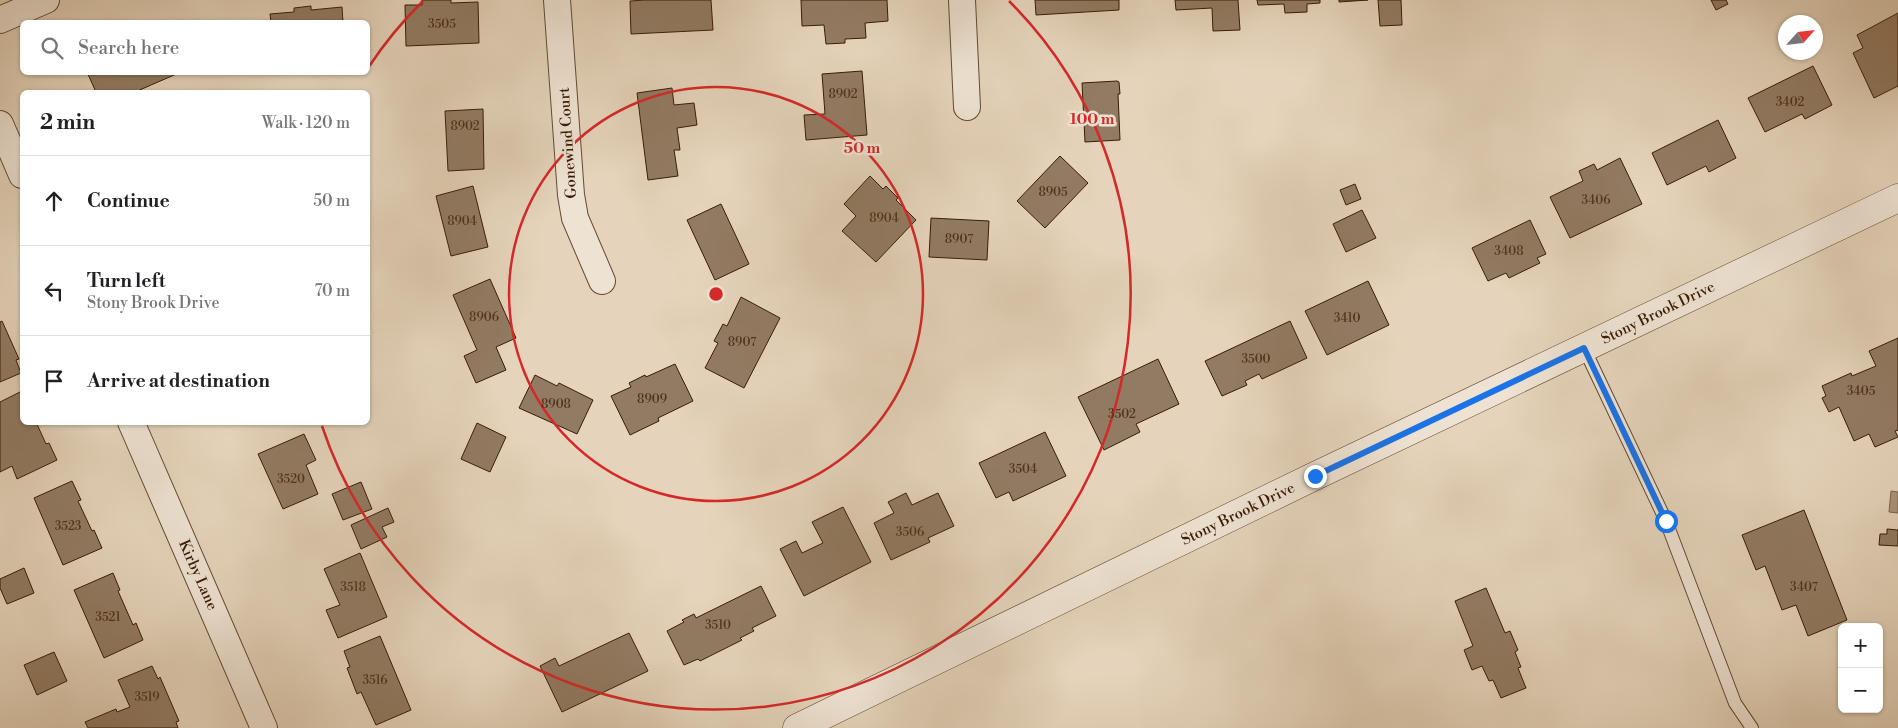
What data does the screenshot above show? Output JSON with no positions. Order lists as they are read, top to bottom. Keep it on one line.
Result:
{"streets":{"street":["Gonewind Court","Stony Brook Drive","Kirby Lane"]},"house_numbers":["3505","8902","3402","8902","8905","3406","8904","8904","8907","3408","8906","3410","8907","3500","3405","8909","8908","3502","3504","3520","3523","3506","3518","3407","3521","3510","3516","3519"],"north":"top right","page":{"search":"Search here","heading":["2 min","Walk · 120 m"],"list":[["Continue","50 m"],["Turn left","Stony Brook Drive","70 m"],"Arrive at destination"],"map_buttons":["+","−"]},"rings":["100 m","50 m"]}
